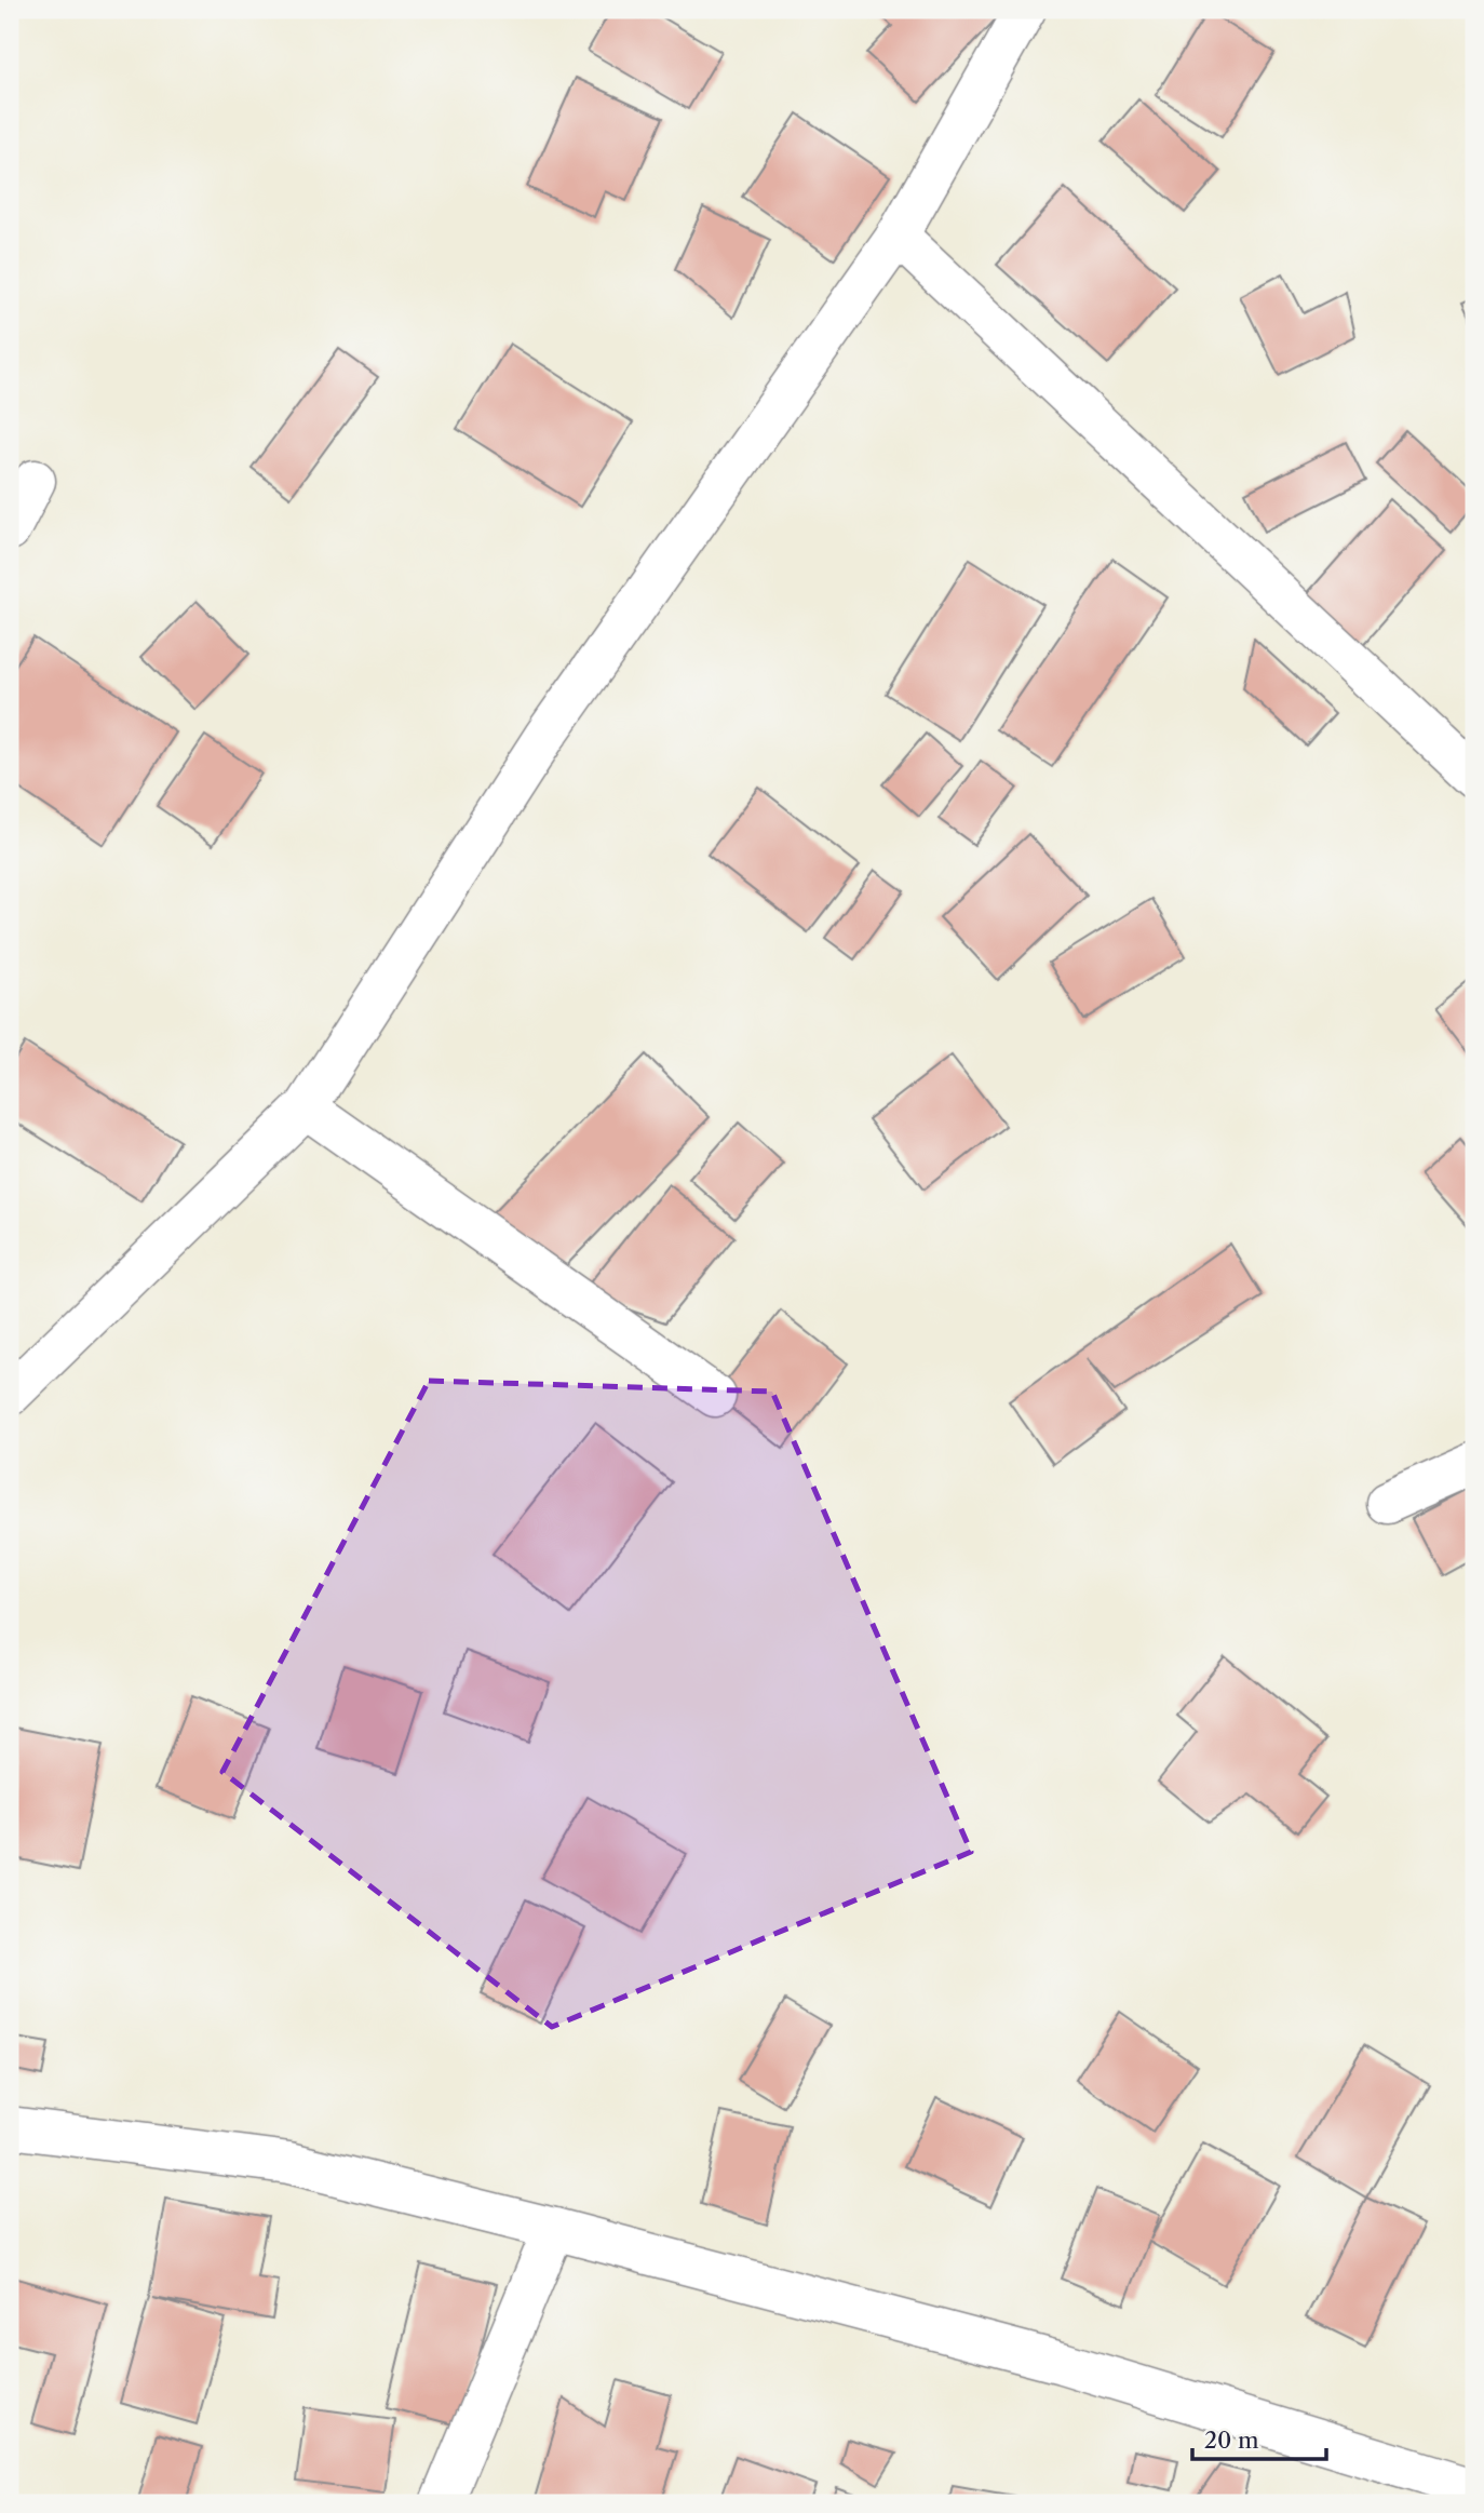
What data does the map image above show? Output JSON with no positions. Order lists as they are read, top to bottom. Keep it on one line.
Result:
{"scale_bar":"20 m"}
